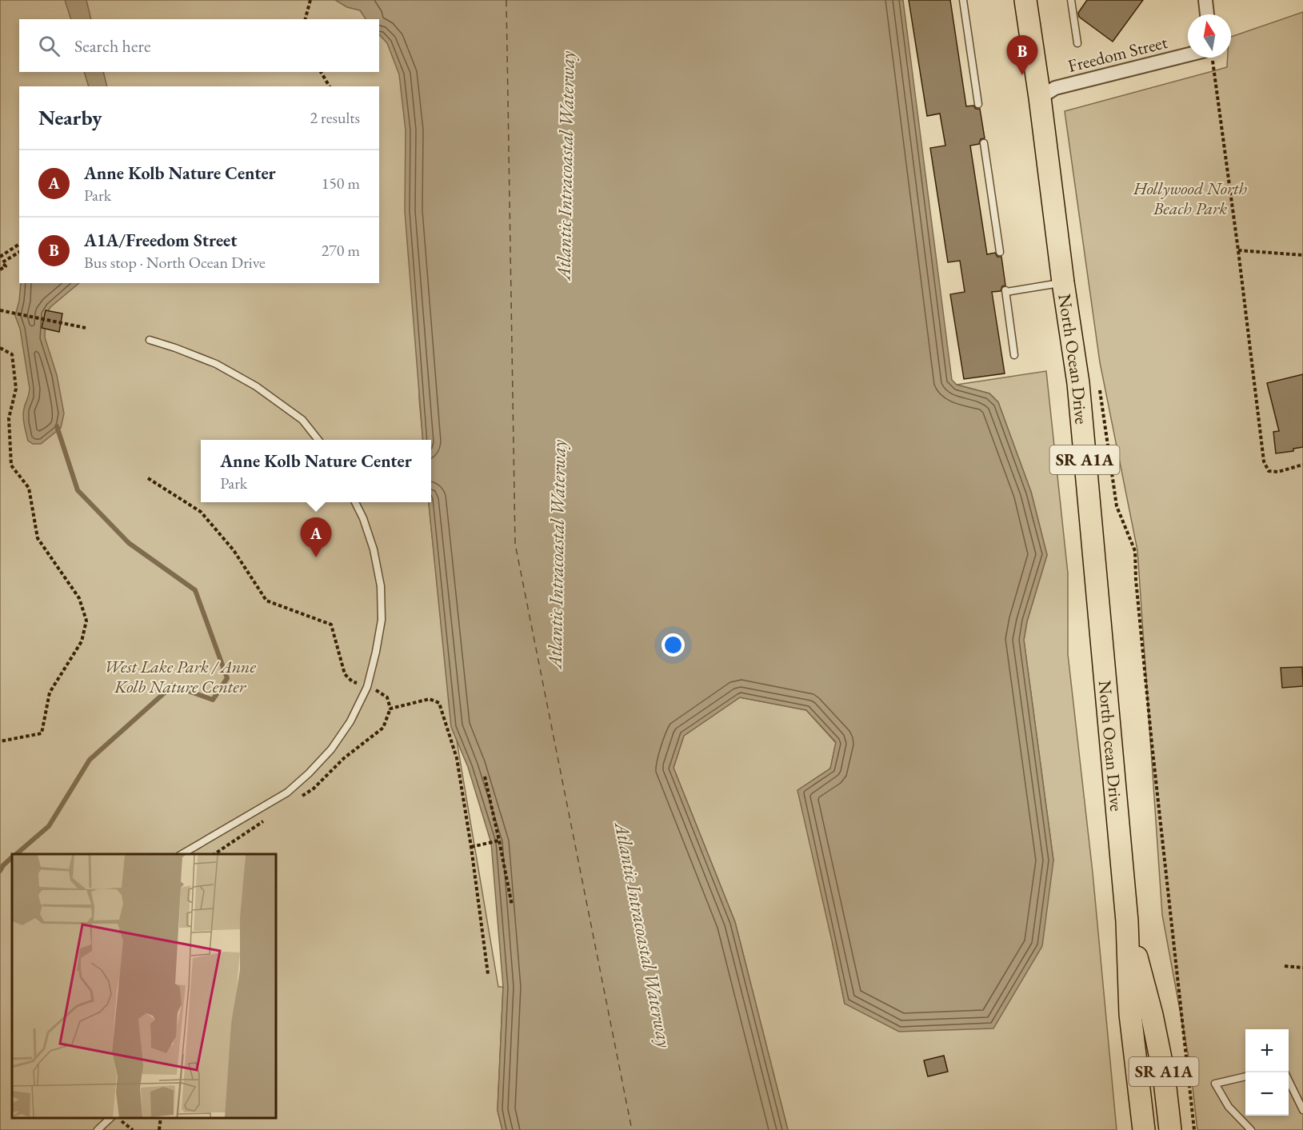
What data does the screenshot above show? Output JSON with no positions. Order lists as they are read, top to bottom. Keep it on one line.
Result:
{"streets":{"main road":["North Ocean Drive","SR A1A"],"street":["Freedom Street"]},"crossings":[["Freedom Street","North Ocean Drive"]],"water":["Atlantic Intracoastal Waterway"],"parks":["Hollywood North Beach Park","West Lake Park / Anne Kolb Nature Center"],"north":"top","page":{"search":"Search here","pins":["B","A"],"heading":["Nearby","2 results"],"list":[{"mark":"A","name":"Anne Kolb Nature Center","note":"Park","value":"150 m"},{"mark":"B","name":"A1A/Freedom Street","note":"Bus stop · North Ocean Drive","value":"270 m"}],"popup":["Anne Kolb Nature Center","Park"],"map_buttons":["+","−"]}}
